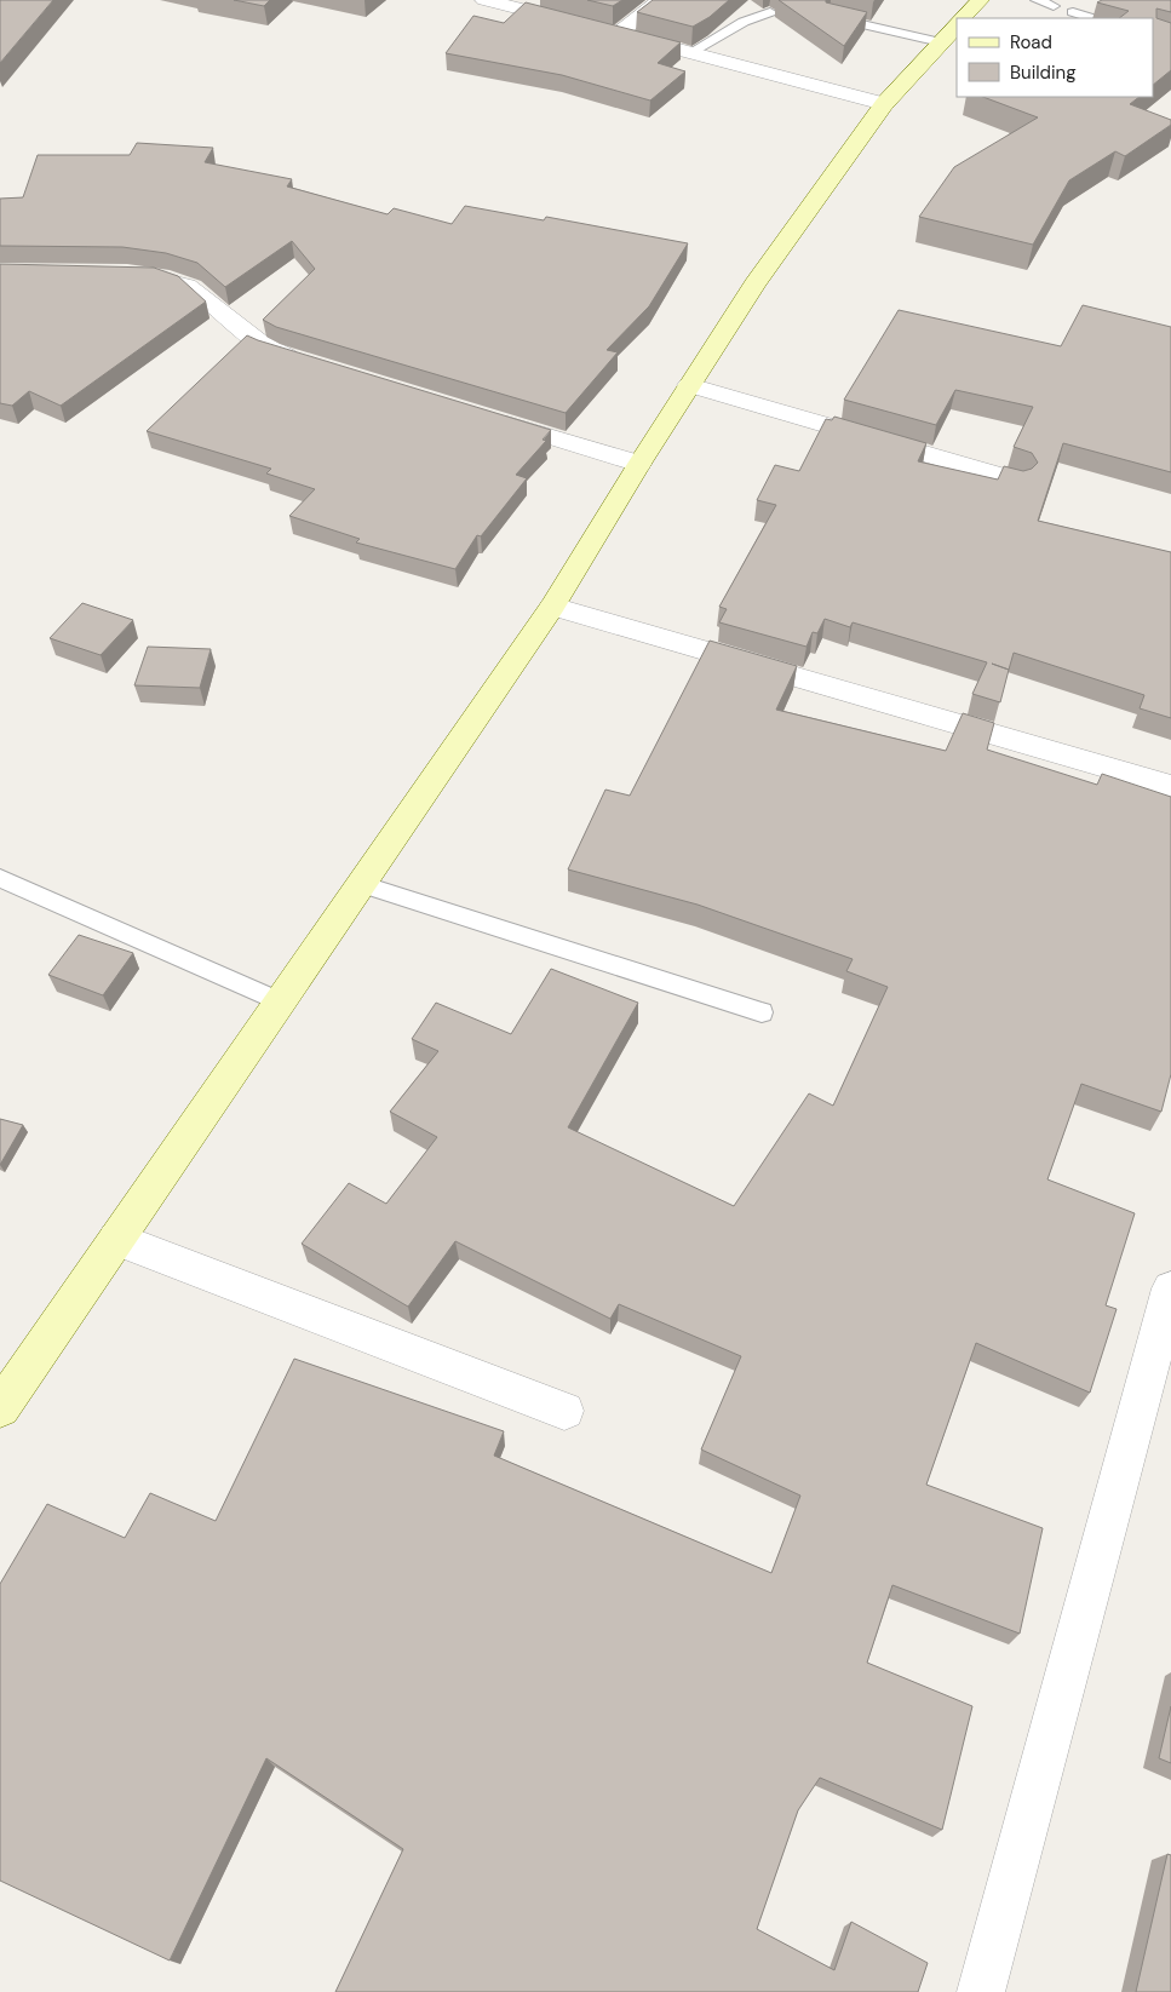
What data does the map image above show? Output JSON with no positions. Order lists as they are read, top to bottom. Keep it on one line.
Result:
{"legend":["Road","Building"]}
